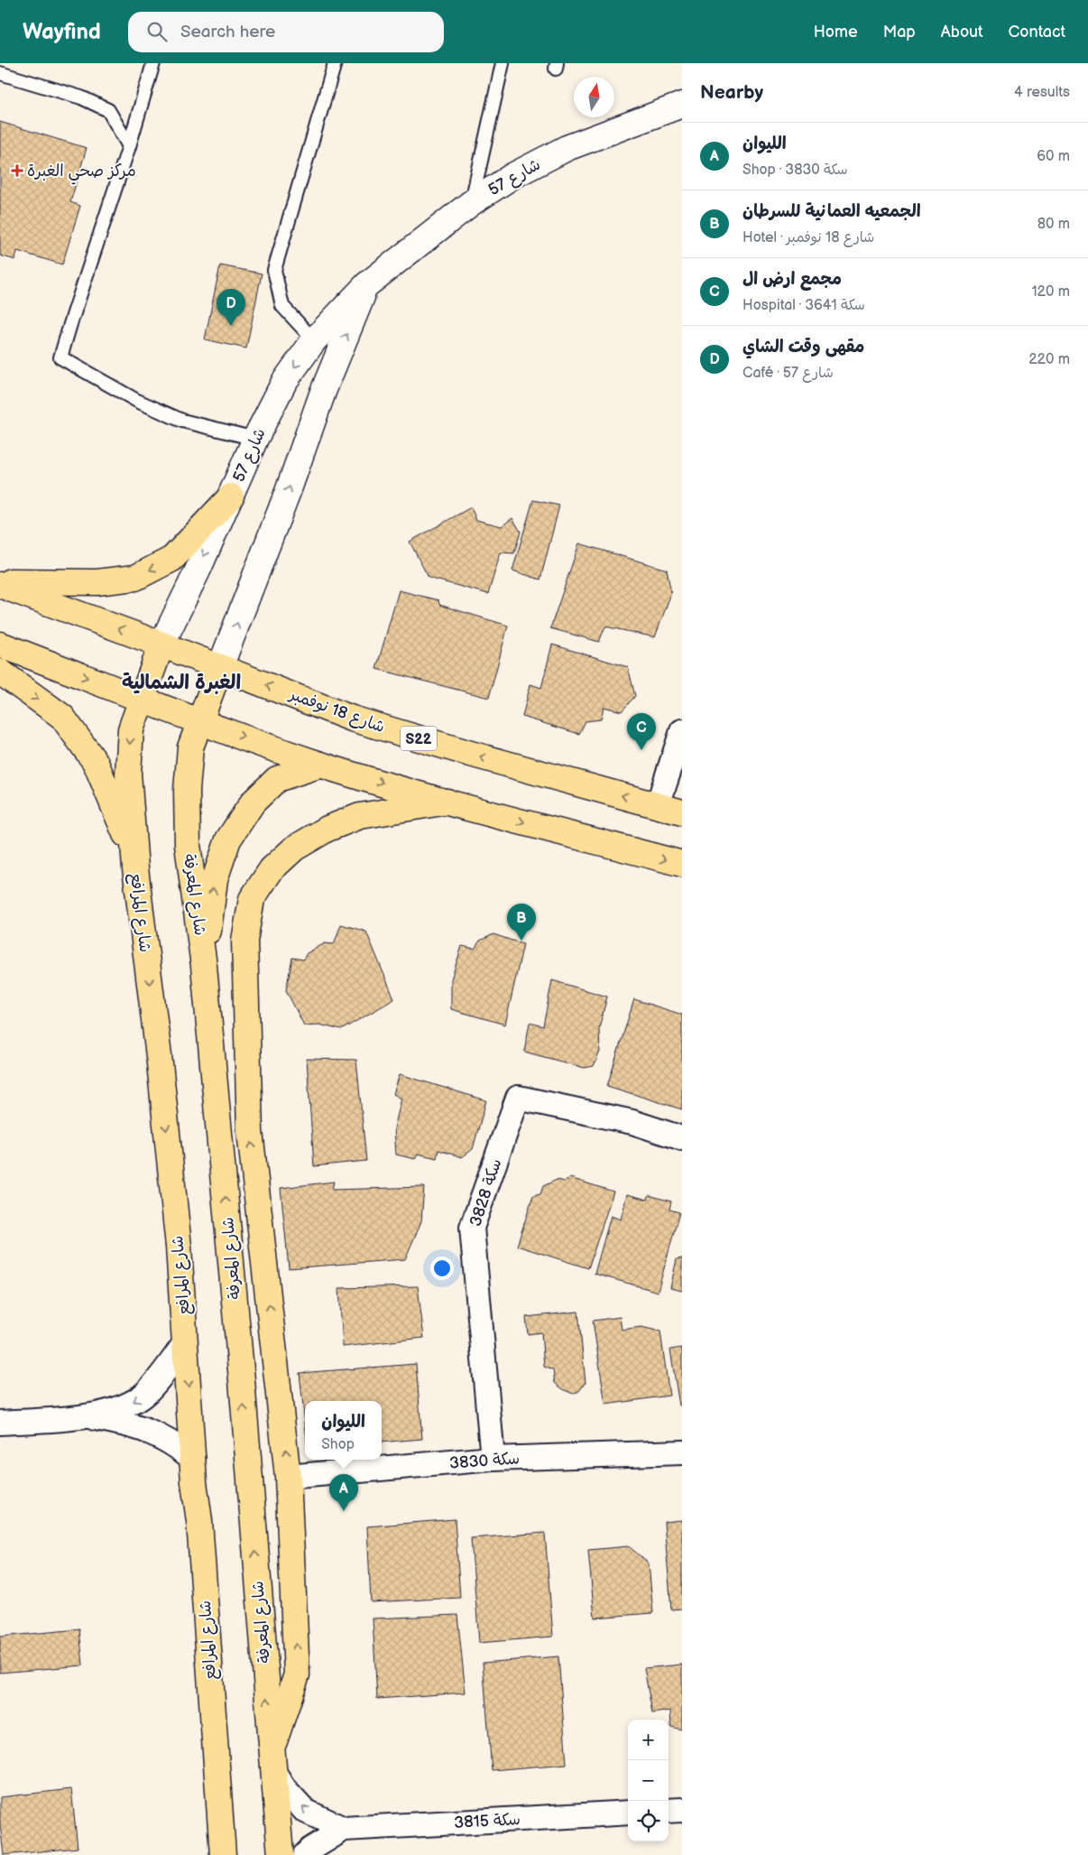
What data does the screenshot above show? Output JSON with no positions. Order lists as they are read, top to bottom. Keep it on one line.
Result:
{"streets":{"main road":["شارع 18 نوفمبر","S22","شارع المعرفة","شارع المرافع"],"street":["شارع 57","سكة 3828","سكة 3830","سكة 3815"]},"crossings":[["شارع 57","شارع 18 نوفمبر"],["شارع 57","شارع المعرفة"],["شارع 18 نوفمبر","شارع المعرفة"],["شارع المعرفة","سكة 3815"],["سكة 3828","سكة 3830"]],"one_way":["شارع المرافع"],"districts":["الغبرة الشمالية"],"places":{"health":["مركز صحي الغبرة"]},"north":"top","page":{"header":"Wayfind","search":"Search here","nav":["Home","Map","About","Contact"],"heading":["Nearby","4 results"],"list":[{"mark":"A","name":"الليوان","note":"Shop · سكة 3830","value":"60 m"},{"mark":"B","name":"الجمعيه العمانية للسرطان","note":"Hotel · شارع 18 نوفمبر","value":"80 m"},{"mark":"C","name":"مجمع ارض ال","note":"Hospital · سكة 3641","value":"120 m"},{"mark":"D","name":"مقهى وقت الشاي","note":"Café · شارع 57","value":"220 m"}],"pins":["D","C","B","A"],"popup":["الليوان","Shop"],"map_buttons":["+","−"]}}
